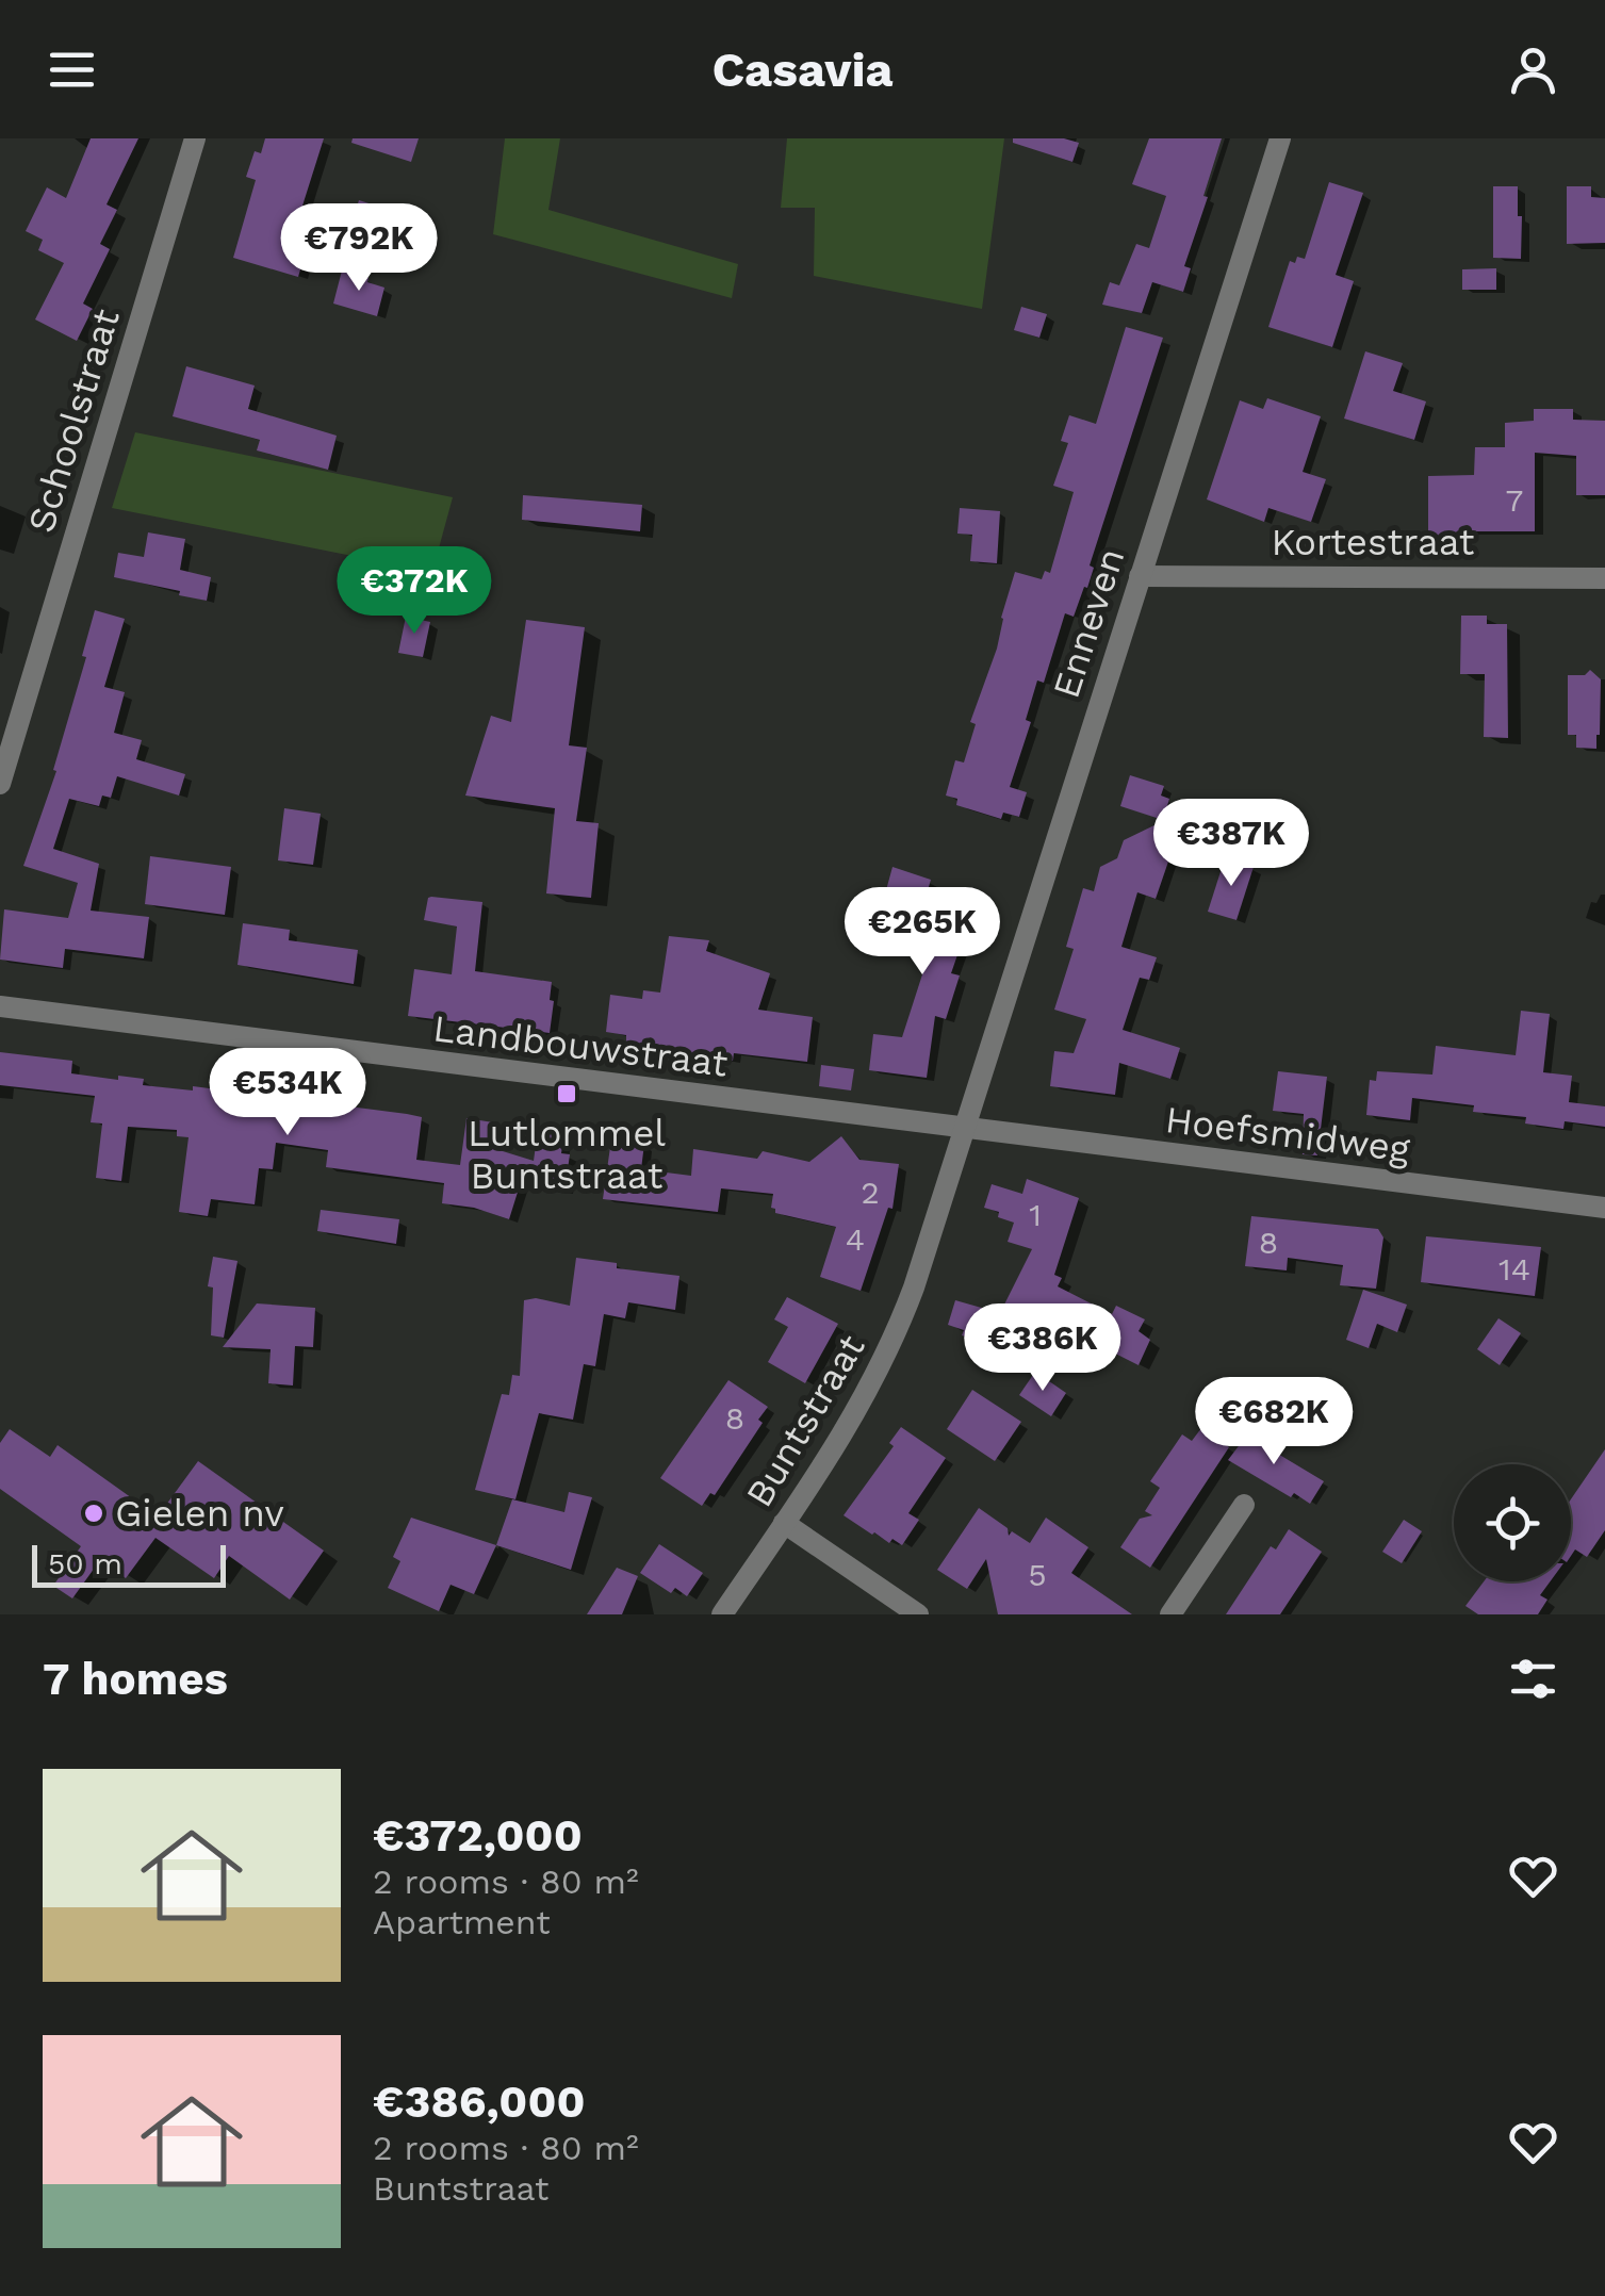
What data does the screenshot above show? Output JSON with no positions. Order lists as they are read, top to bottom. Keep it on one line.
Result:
{"streets":{"street":["Schoolstraat","Kortestraat","Enneven","Landbouwstraat","Hoefsmidweg","Buntstraat"]},"crossings":[["Kortestraat","Enneven"],["Enneven","Landbouwstraat"],["Enneven","Hoefsmidweg"],["Enneven","Buntstraat"],["Landbouwstraat","Hoefsmidweg"],["Landbouwstraat","Buntstraat"],["Hoefsmidweg","Buntstraat"]],"places":{"transit":["Lutlommel Buntstraat"],"other":["Gielen nv"]},"house_numbers":["7","2","1","4","8","14","8","5"],"scale_bar":"50 m","page":{"header":"Casavia","price":["€792K","€372K","€387K","€265K","€534K","€386K","€682K"],"scale":"50 m","heading":"7 homes","list":[{"name":"€372,000","note":"2 rooms · 80 m² · Apartment"},{"name":"€386,000","note":"2 rooms · 80 m² · Buntstraat"}]}}
